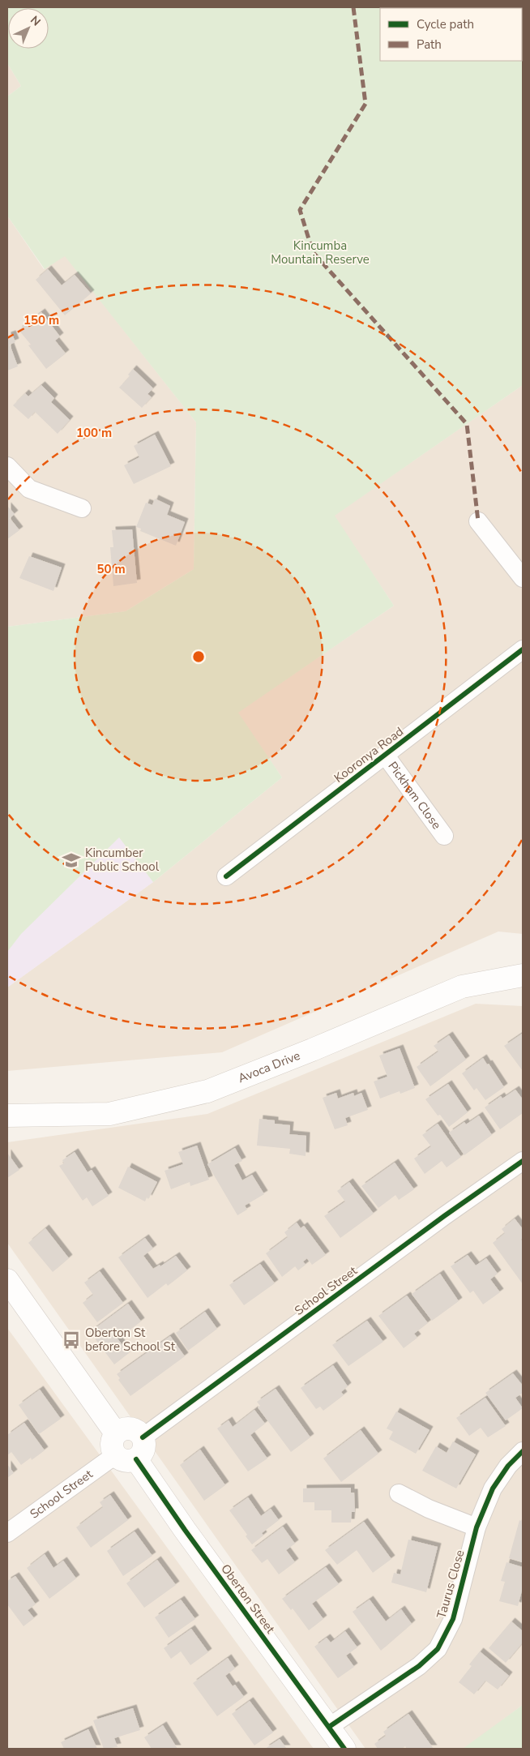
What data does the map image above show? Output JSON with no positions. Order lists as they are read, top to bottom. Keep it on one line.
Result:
{"streets":{"street":["Kooronya Road","Pickham Close","Avoca Drive","School Street","Taurus Close","Oberton Street"]},"crossings":[["Kooronya Road","Pickham Close"],["School Street","Oberton Street"],["Taurus Close","Oberton Street"]],"parks":["Kincumba Mountain Reserve"],"places":{"school or university":["Kincumber Public School"],"bus stop":["Oberton St before School St"]},"legend":["Cycle path","Path"],"north":"top right","rings":["150 m","100 m","50 m"]}
